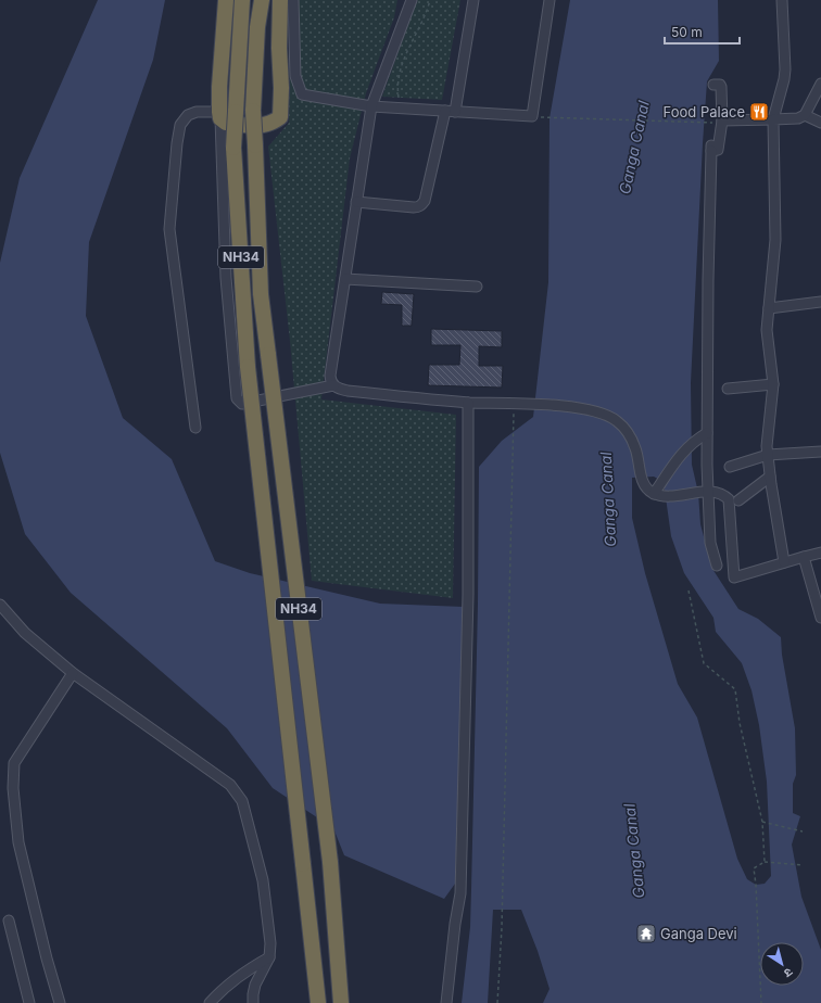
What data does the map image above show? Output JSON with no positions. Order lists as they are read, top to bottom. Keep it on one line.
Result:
{"streets":{"highway":["NH34"]},"water":["Ganga Canal"],"places":{"restaurant":["Food Palace"],"temple":["Ganga Devi"]},"scale_bar":"50 m","north":"bottom right"}
